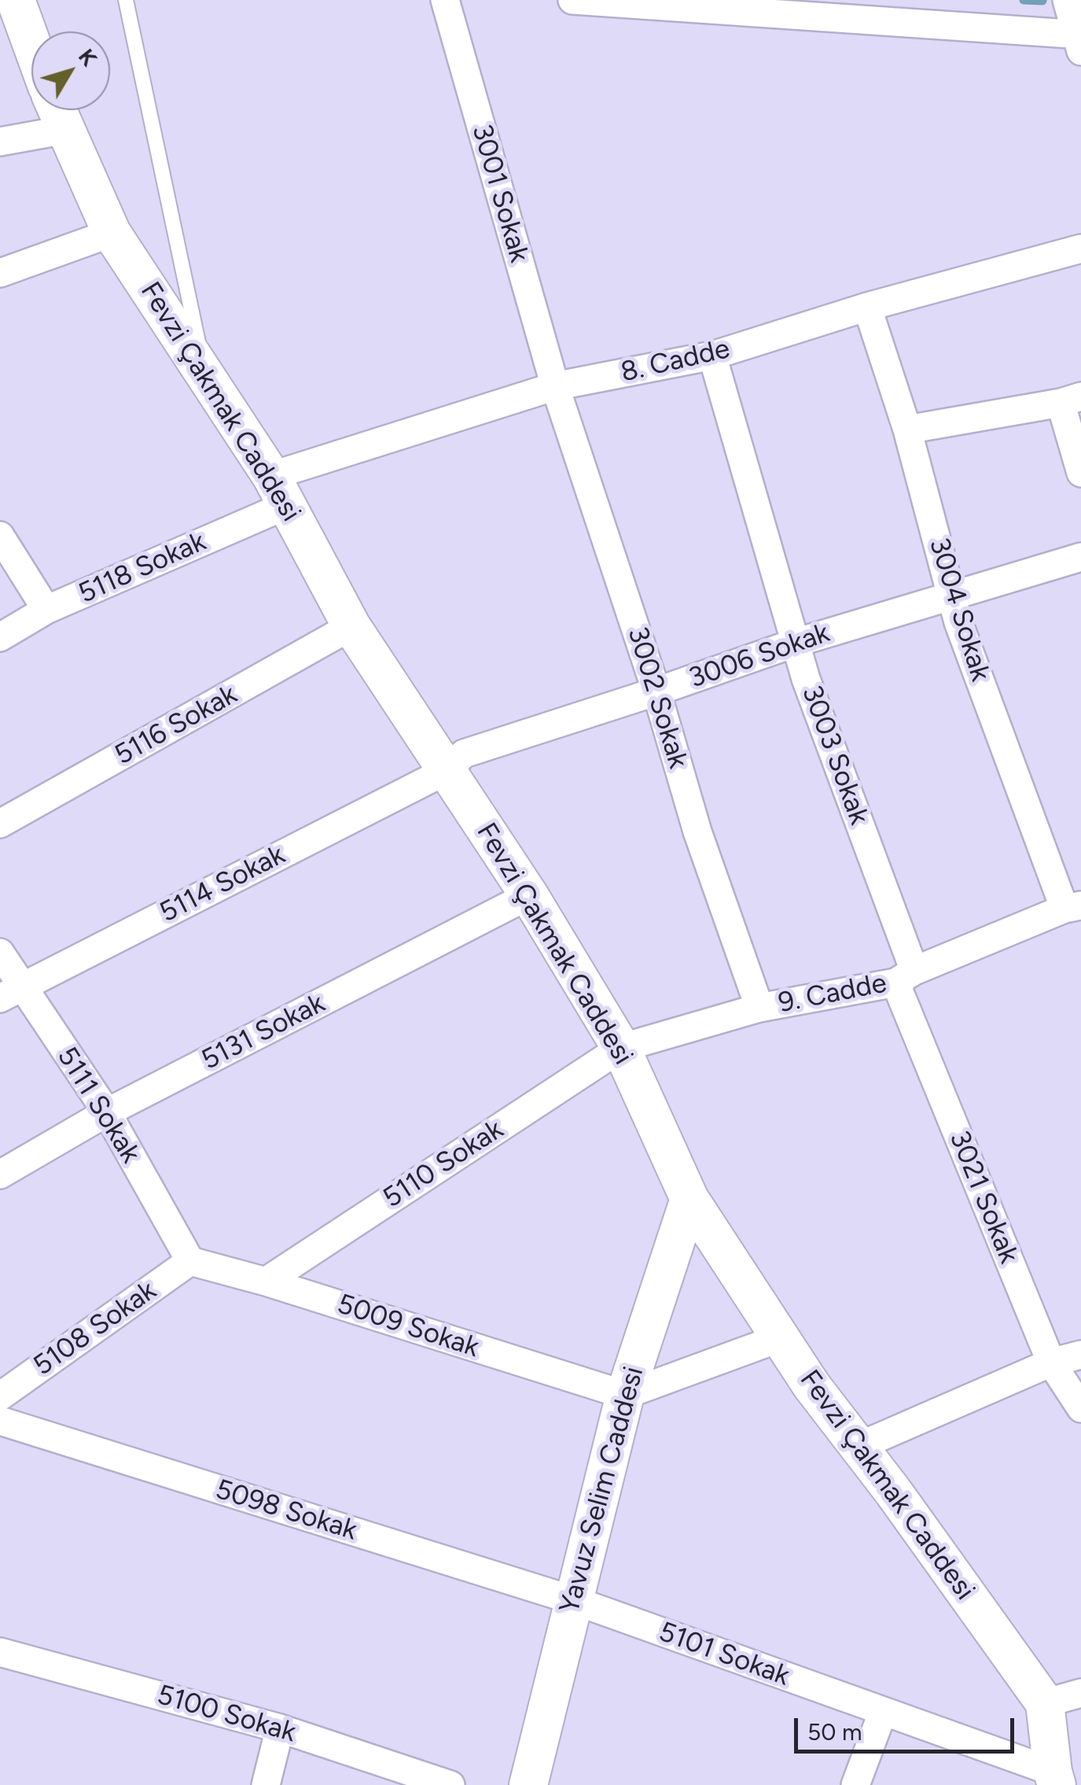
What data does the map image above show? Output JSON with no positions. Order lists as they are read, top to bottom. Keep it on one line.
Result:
{"streets":{"street":["3001 Sokak","8. Cadde","Fevzi Çakmak Caddesi","5118 Sokak","3004 Sokak","3006 Sokak","3002 Sokak","5116 Sokak","3003 Sokak","5114 Sokak","9. Cadde","5131 Sokak","5111 Sokak","5110 Sokak","3021 Sokak","5009 Sokak","5108 Sokak","Yavuz Selim Caddesi","5098 Sokak","5101 Sokak","5100 Sokak"]},"crossings":[["3001 Sokak","8. Cadde"],["3001 Sokak","3002 Sokak"],["8. Cadde","Fevzi Çakmak Caddesi"],["8. Cadde","5118 Sokak"],["8. Cadde","3004 Sokak"],["8. Cadde","3002 Sokak"],["8. Cadde","3003 Sokak"],["Fevzi Çakmak Caddesi","5118 Sokak"],["Fevzi Çakmak Caddesi","3006 Sokak"],["Fevzi Çakmak Caddesi","5116 Sokak"],["Fevzi Çakmak Caddesi","5114 Sokak"],["Fevzi Çakmak Caddesi","9. Cadde"],["Fevzi Çakmak Caddesi","5131 Sokak"],["Fevzi Çakmak Caddesi","5110 Sokak"],["Fevzi Çakmak Caddesi","Yavuz Selim Caddesi"],["3004 Sokak","3006 Sokak"],["3004 Sokak","9. Cadde"],["3006 Sokak","3002 Sokak"],["3006 Sokak","3003 Sokak"],["3006 Sokak","5114 Sokak"],["3002 Sokak","9. Cadde"],["3003 Sokak","9. Cadde"],["3003 Sokak","3021 Sokak"],["5114 Sokak","5111 Sokak"],["9. Cadde","5110 Sokak"],["9. Cadde","3021 Sokak"],["5131 Sokak","5111 Sokak"],["5111 Sokak","5009 Sokak"],["5111 Sokak","5108 Sokak"],["5110 Sokak","5009 Sokak"],["5009 Sokak","5108 Sokak"],["5009 Sokak","Yavuz Selim Caddesi"],["Yavuz Selim Caddesi","5098 Sokak"],["Yavuz Selim Caddesi","5101 Sokak"],["5098 Sokak","5101 Sokak"]],"scale_bar":"50 m","north":"top right"}
